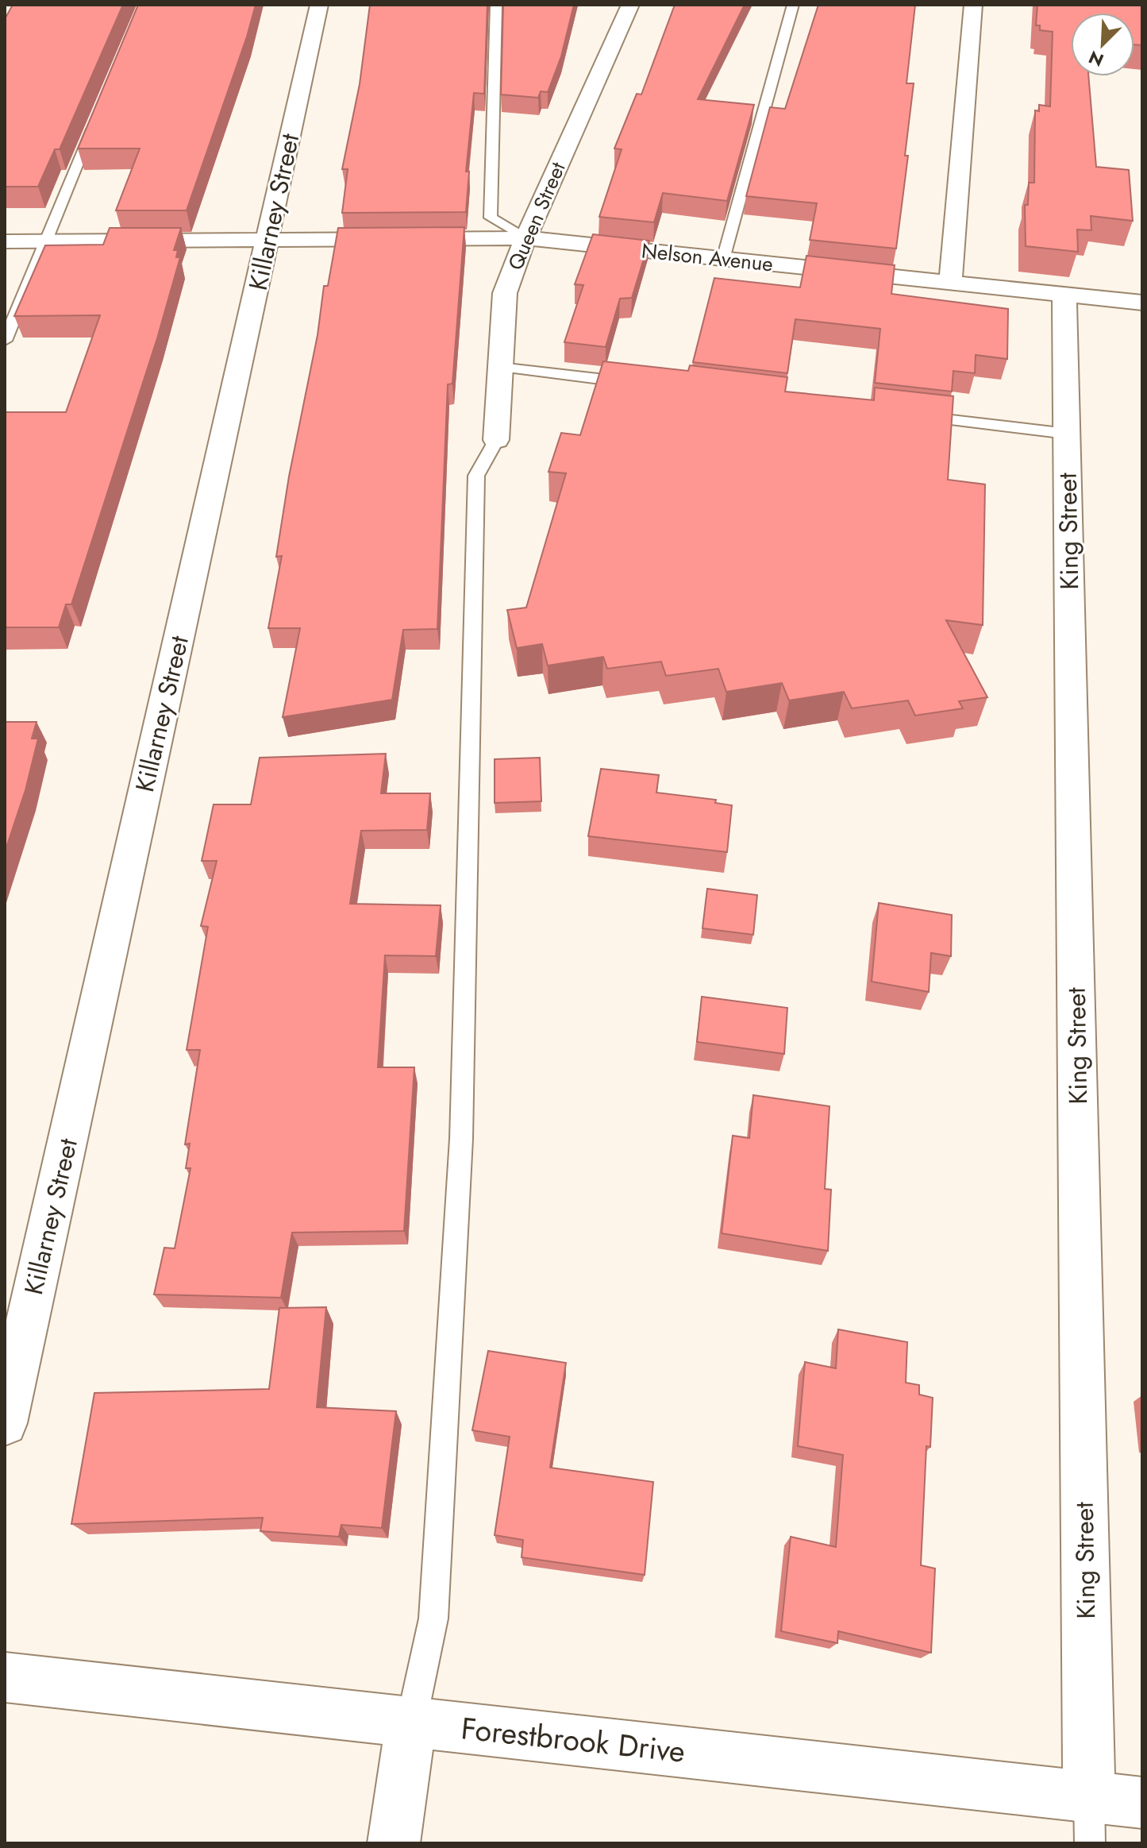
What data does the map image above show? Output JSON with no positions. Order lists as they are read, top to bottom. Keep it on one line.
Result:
{"streets":{"street":["Killarney Street","Queen Street","Nelson Avenue","King Street","Forestbrook Drive"]},"crossings":[["Killarney Street","Nelson Avenue"],["Queen Street","Nelson Avenue"],["Nelson Avenue","King Street"],["King Street","Forestbrook Drive"]],"north":"bottom left"}
